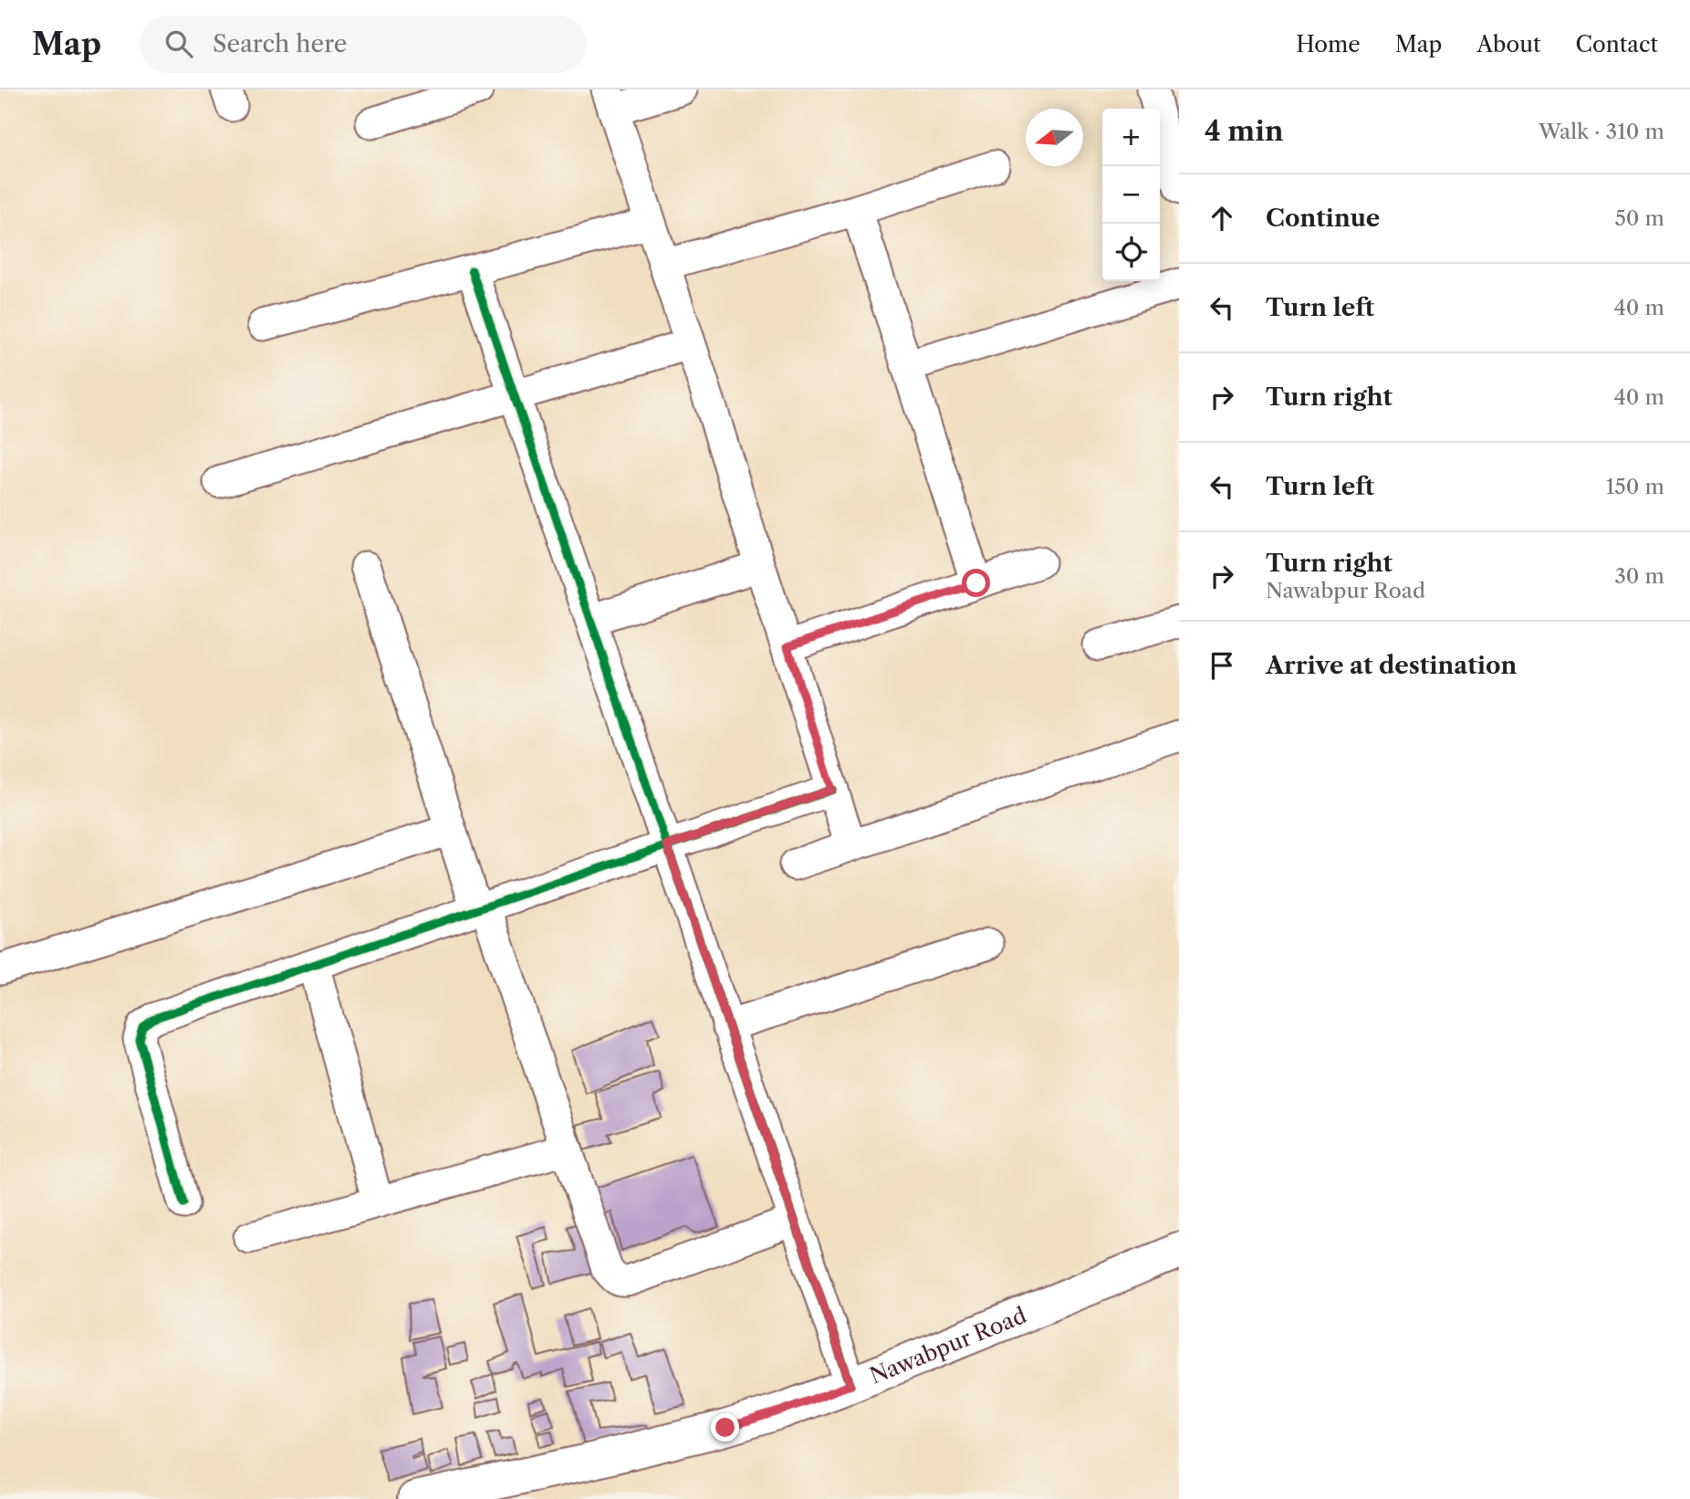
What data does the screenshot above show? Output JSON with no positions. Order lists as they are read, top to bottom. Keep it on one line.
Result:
{"streets":{"street":["Nawabpur Road"]},"north":"left","page":{"header":"Map","search":"Search here","nav":["Home","Map","About","Contact"],"heading":["4 min","Walk · 310 m"],"map_buttons":["+","−"],"list":[["Continue","50 m"],["Turn left","40 m"],["Turn right","40 m"],["Turn left","150 m"],["Turn right","Nawabpur Road","30 m"],"Arrive at destination"]}}
